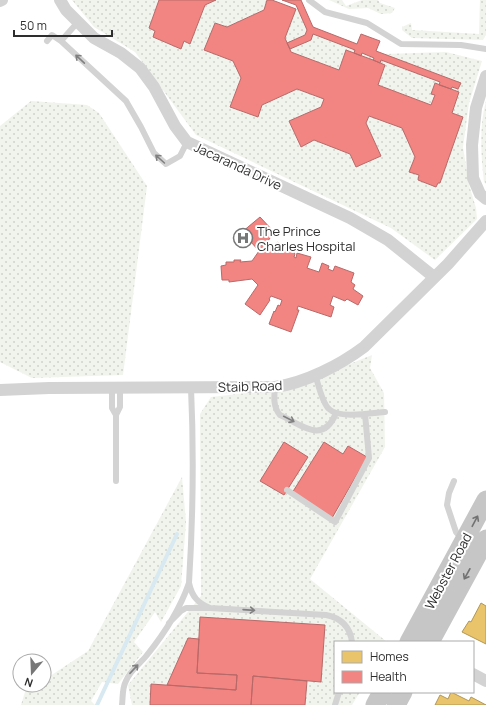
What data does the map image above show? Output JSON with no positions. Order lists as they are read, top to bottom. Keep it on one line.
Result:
{"streets":{"main road":["Webster Road"],"street":["Jacaranda Drive","Staib Road"]},"crossings":[["Jacaranda Drive","Staib Road"]],"places":{"hospital":["The Prince Charles Hospital"]},"legend":["Homes","Health"],"scale_bar":"50 m","north":"bottom"}
